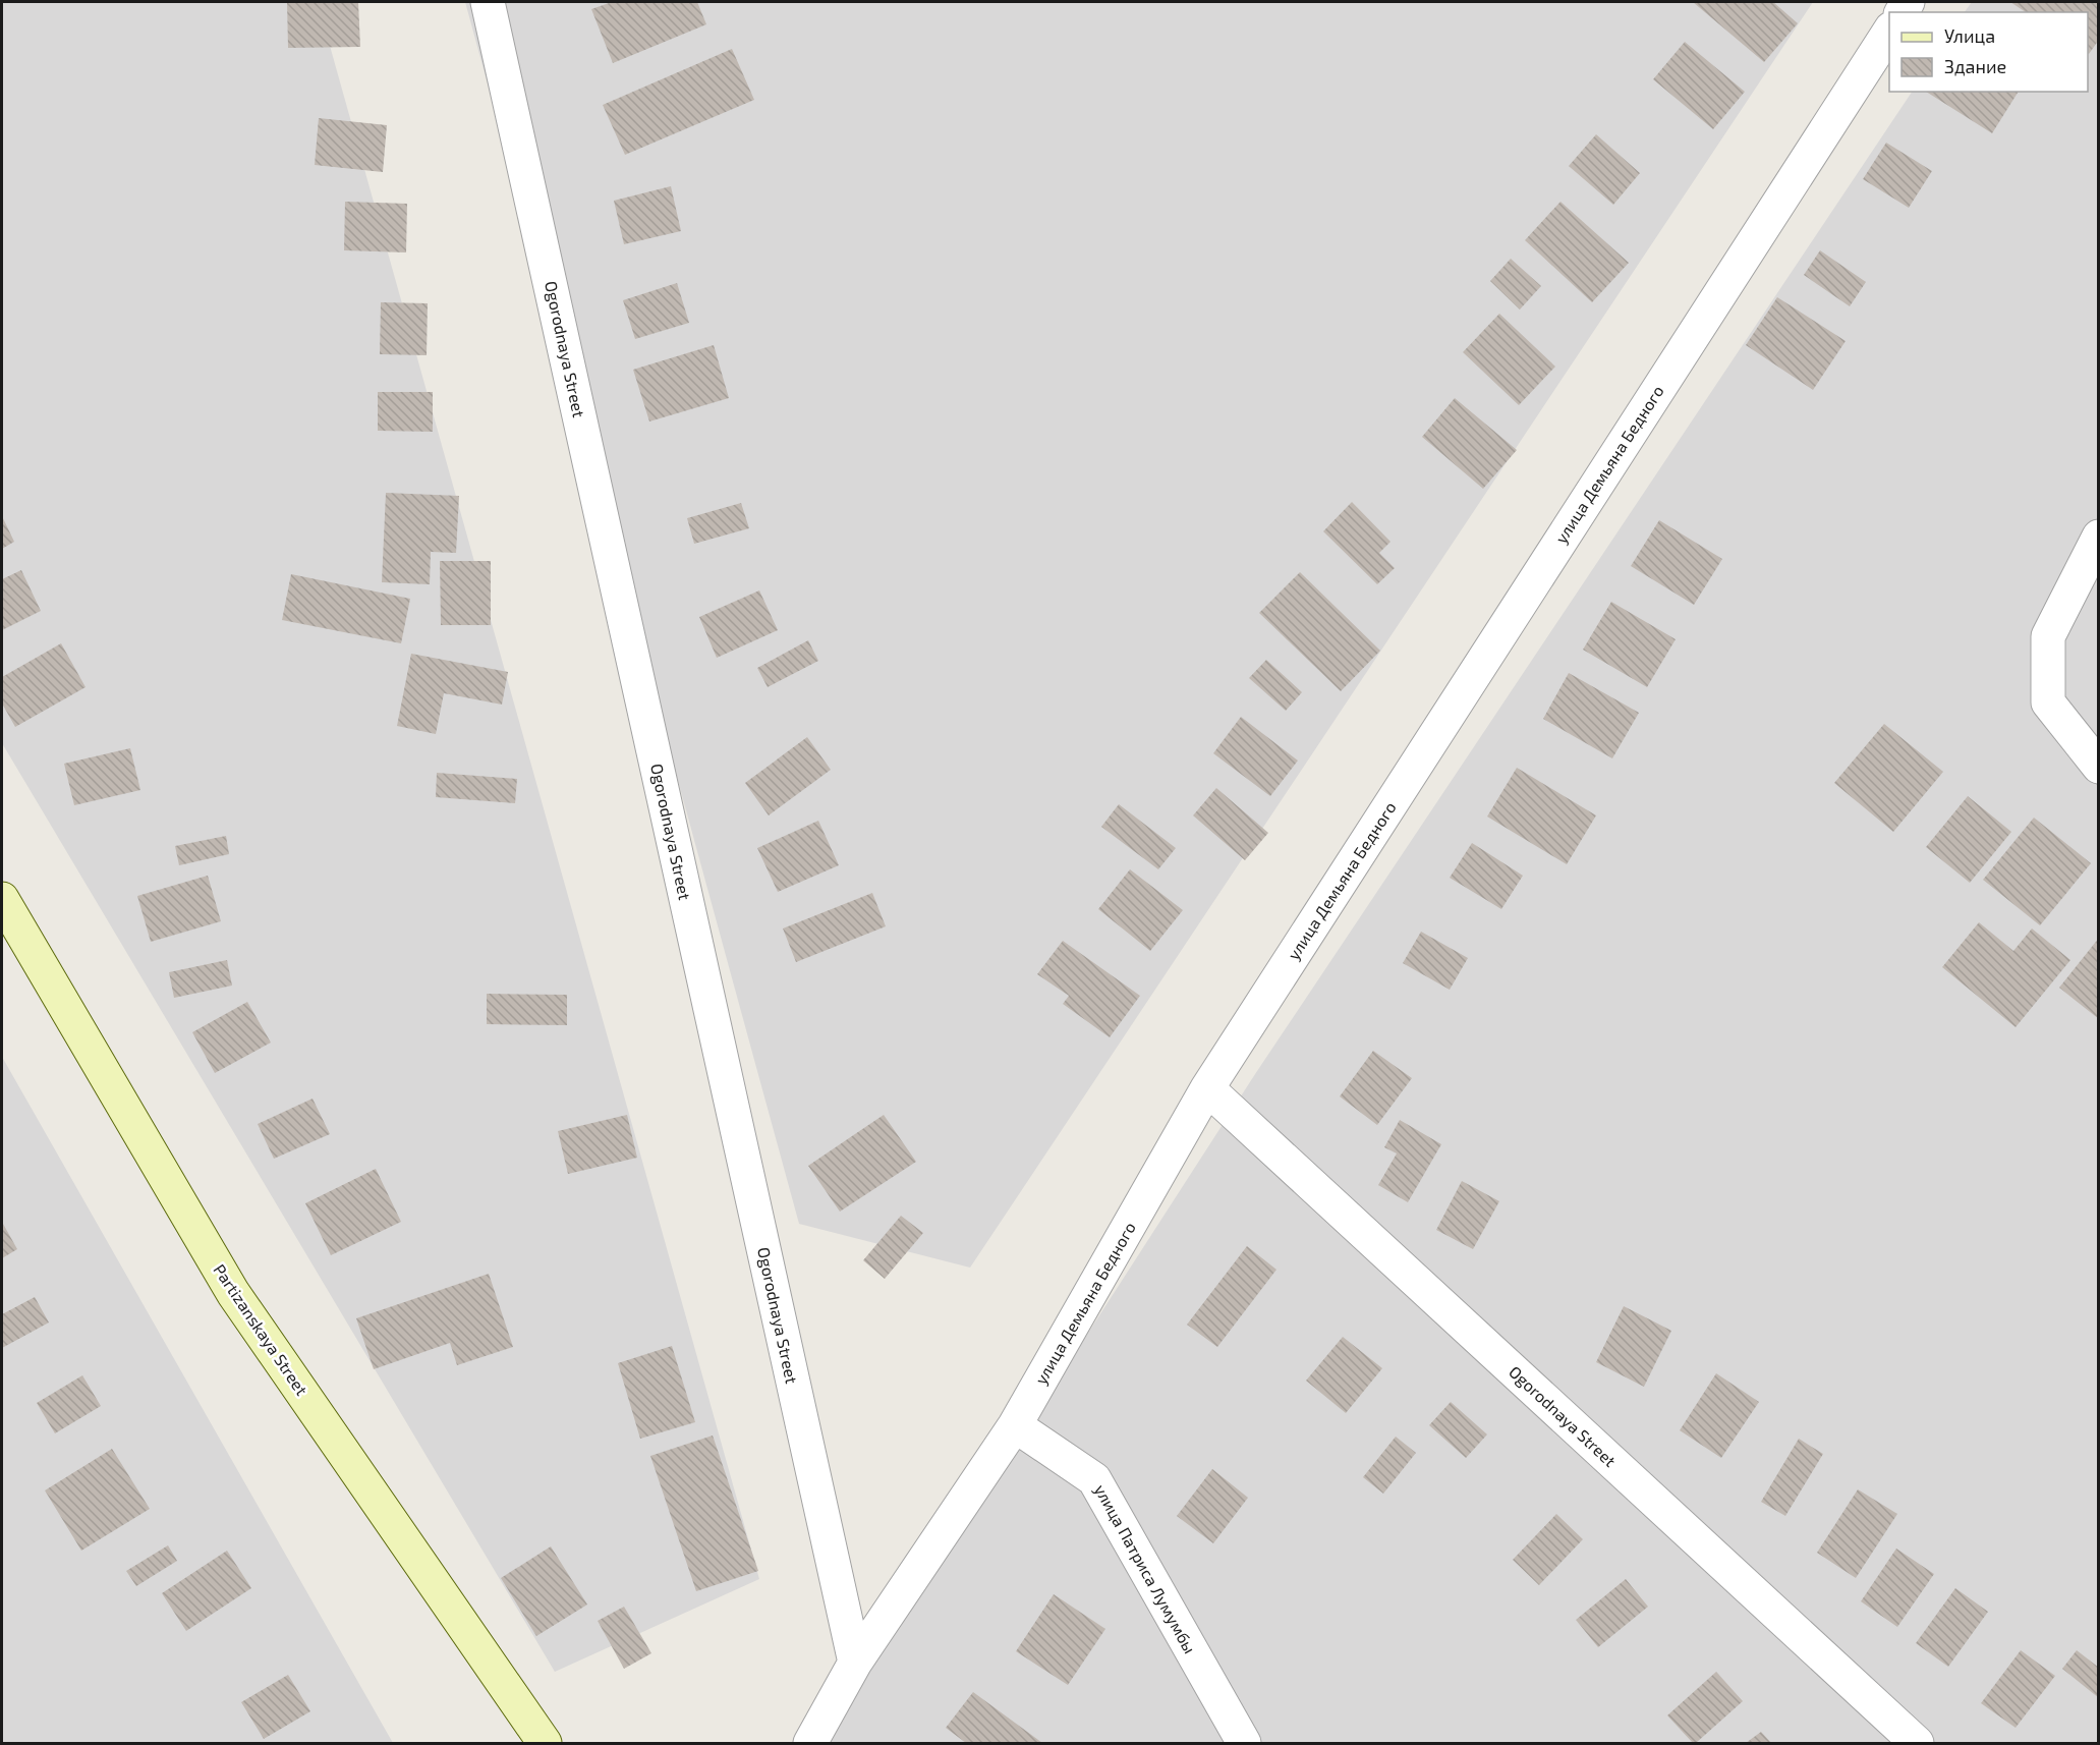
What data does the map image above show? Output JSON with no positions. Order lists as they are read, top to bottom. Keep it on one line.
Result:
{"streets":{"street":["Ogorodnaya Street","улица Демьяна Бедного","Partizanskaya Street","улица Патриса Лумумбы"]},"crossings":[["Ogorodnaya Street","улица Демьяна Бедного"],["улица Демьяна Бедного","улица Патриса Лумумбы"]],"legend":["Улица","Здание"]}
